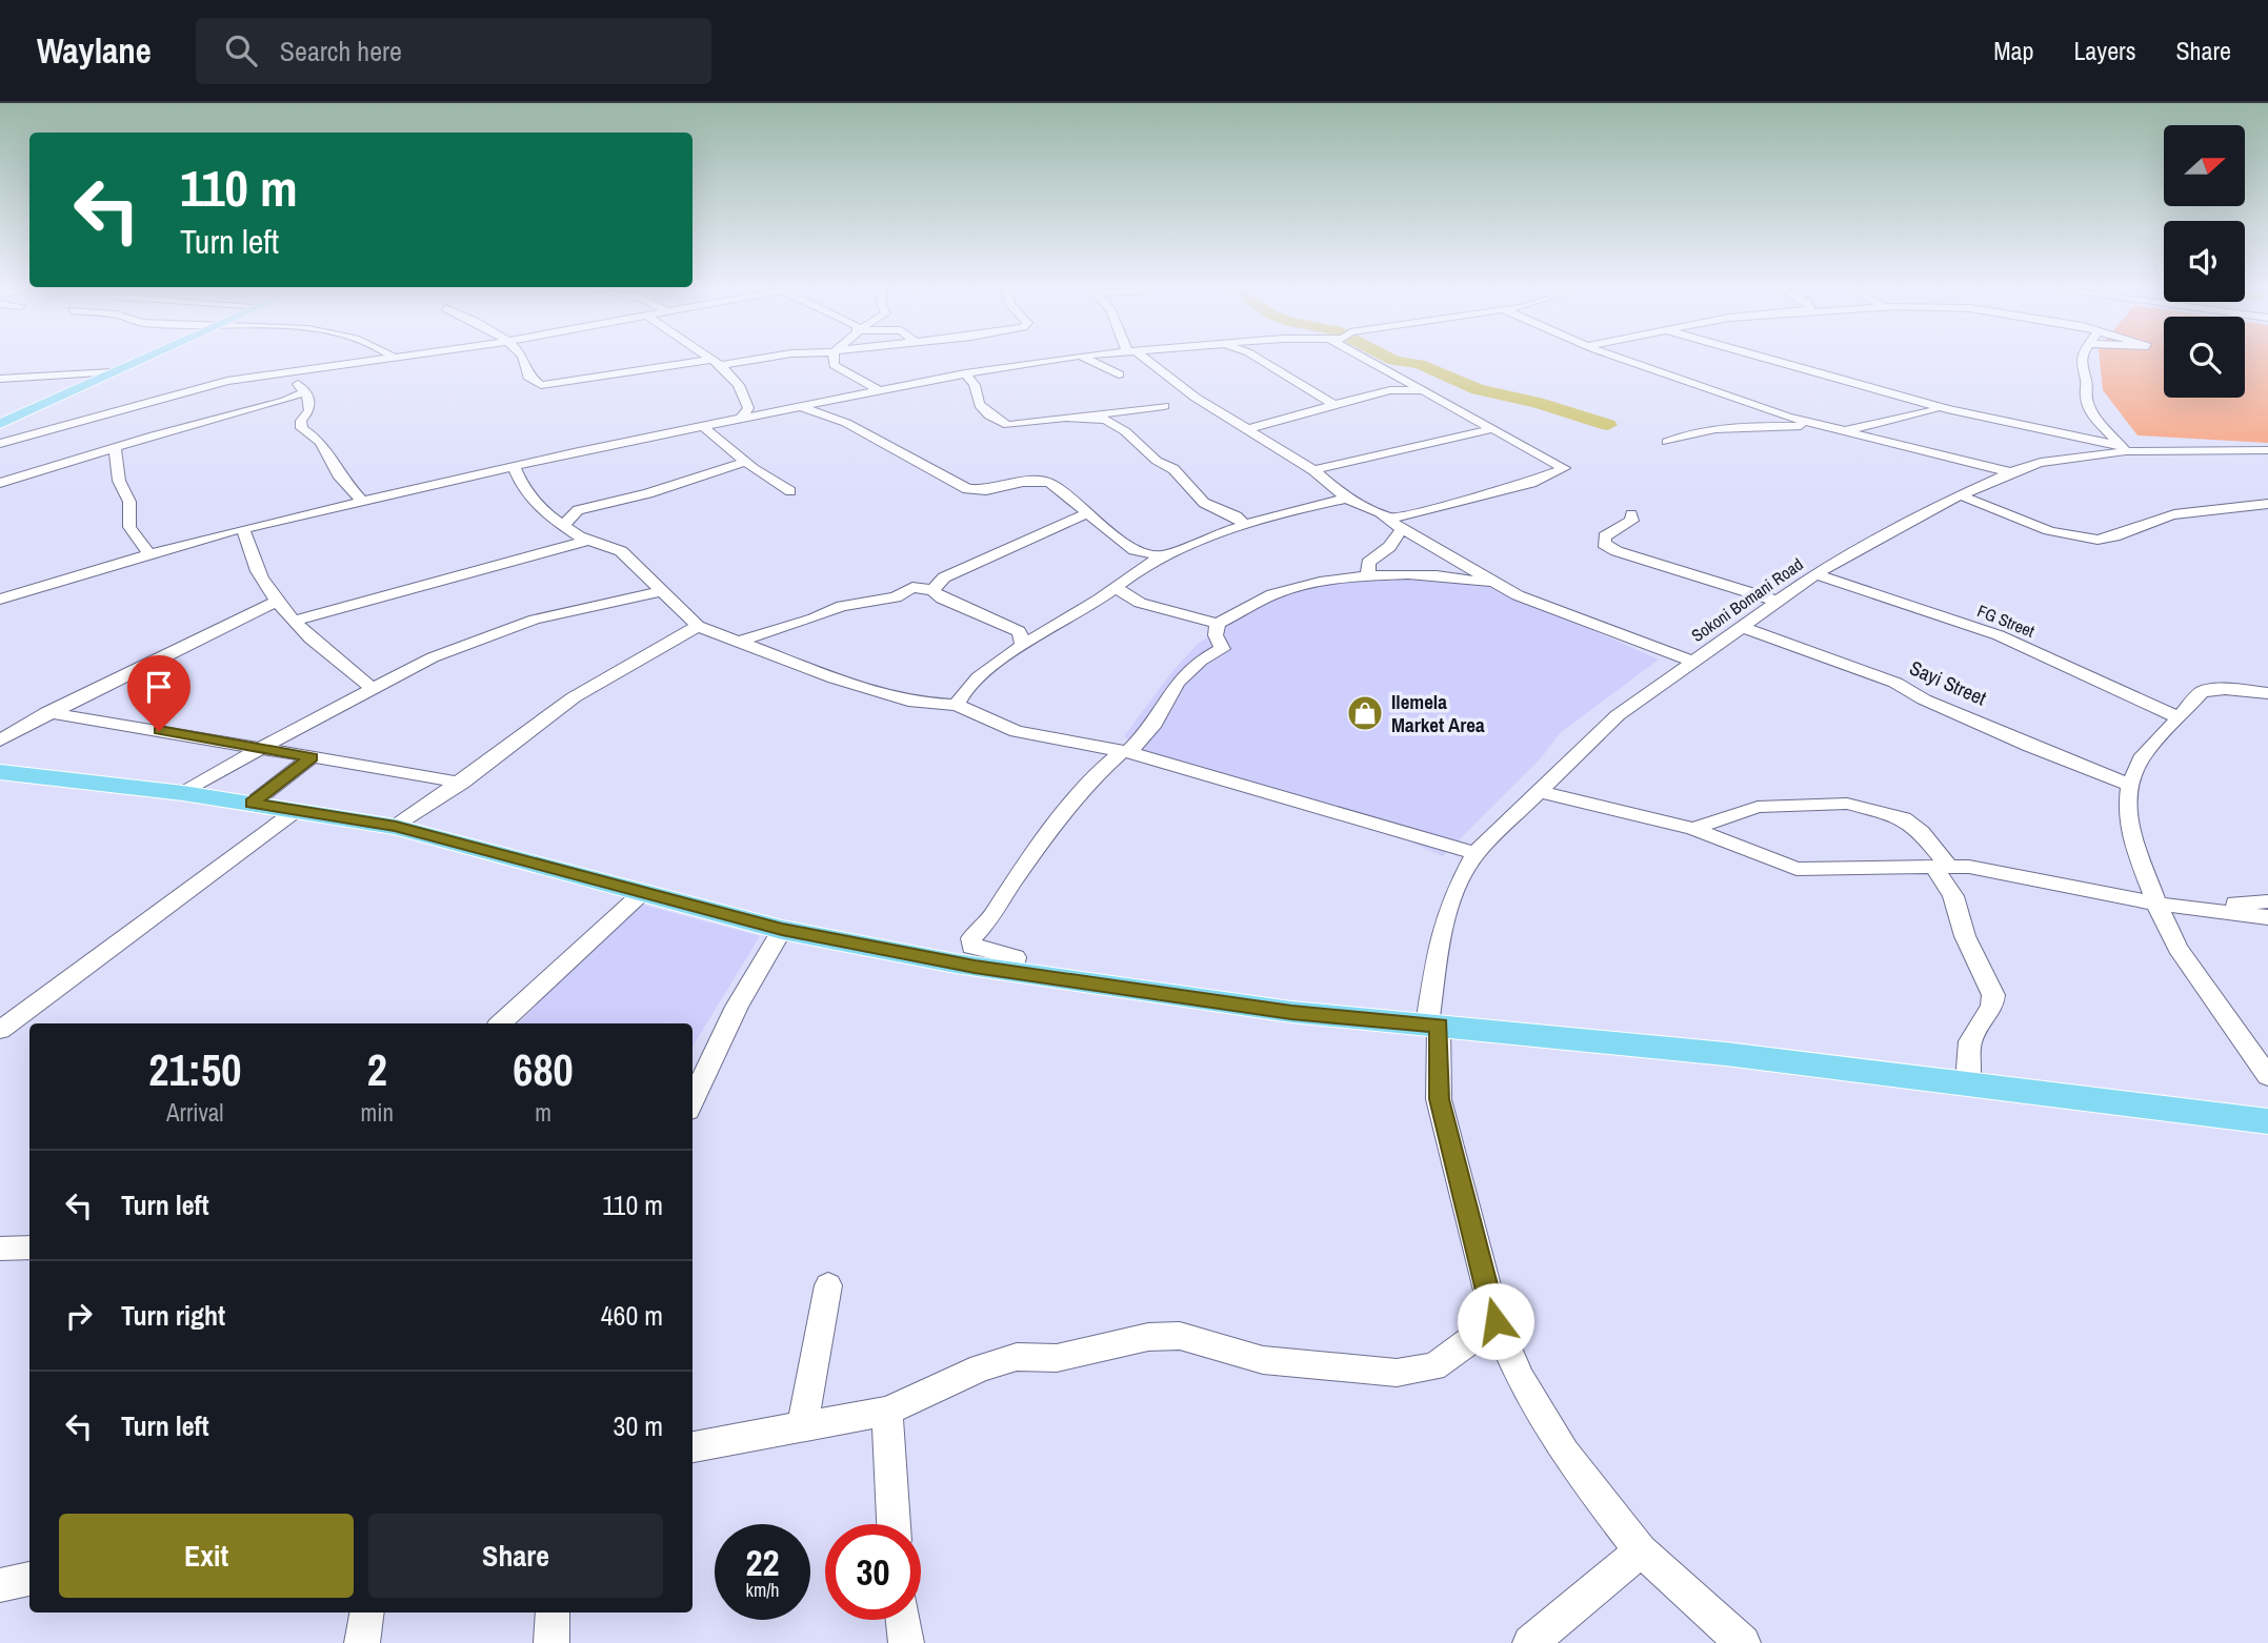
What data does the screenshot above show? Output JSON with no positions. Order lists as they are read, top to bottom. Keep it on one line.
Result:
{"streets":{"street":["Sokoni Bomani Road","FG Street","Sayi Street"]},"crossings":[["Sokoni Bomani Road","FG Street"],["Sokoni Bomani Road","Sayi Street"]],"places":{"shop":["Ilemela Market Area"]},"north":"right","page":{"header":"Waylane","search":"Search here","nav":["Map","Layers","Share"],"turn":["110 m","Turn left"],"eta":["21:50","Arrival","2","min","680","m"],"list":[{"name":"Turn left","value":"110 m"},{"name":"Turn right","value":"460 m"},{"name":"Turn left","value":"30 m"}],"buttons":["Exit","Share"],"speed":"22 km/h","limit":"30"}}
